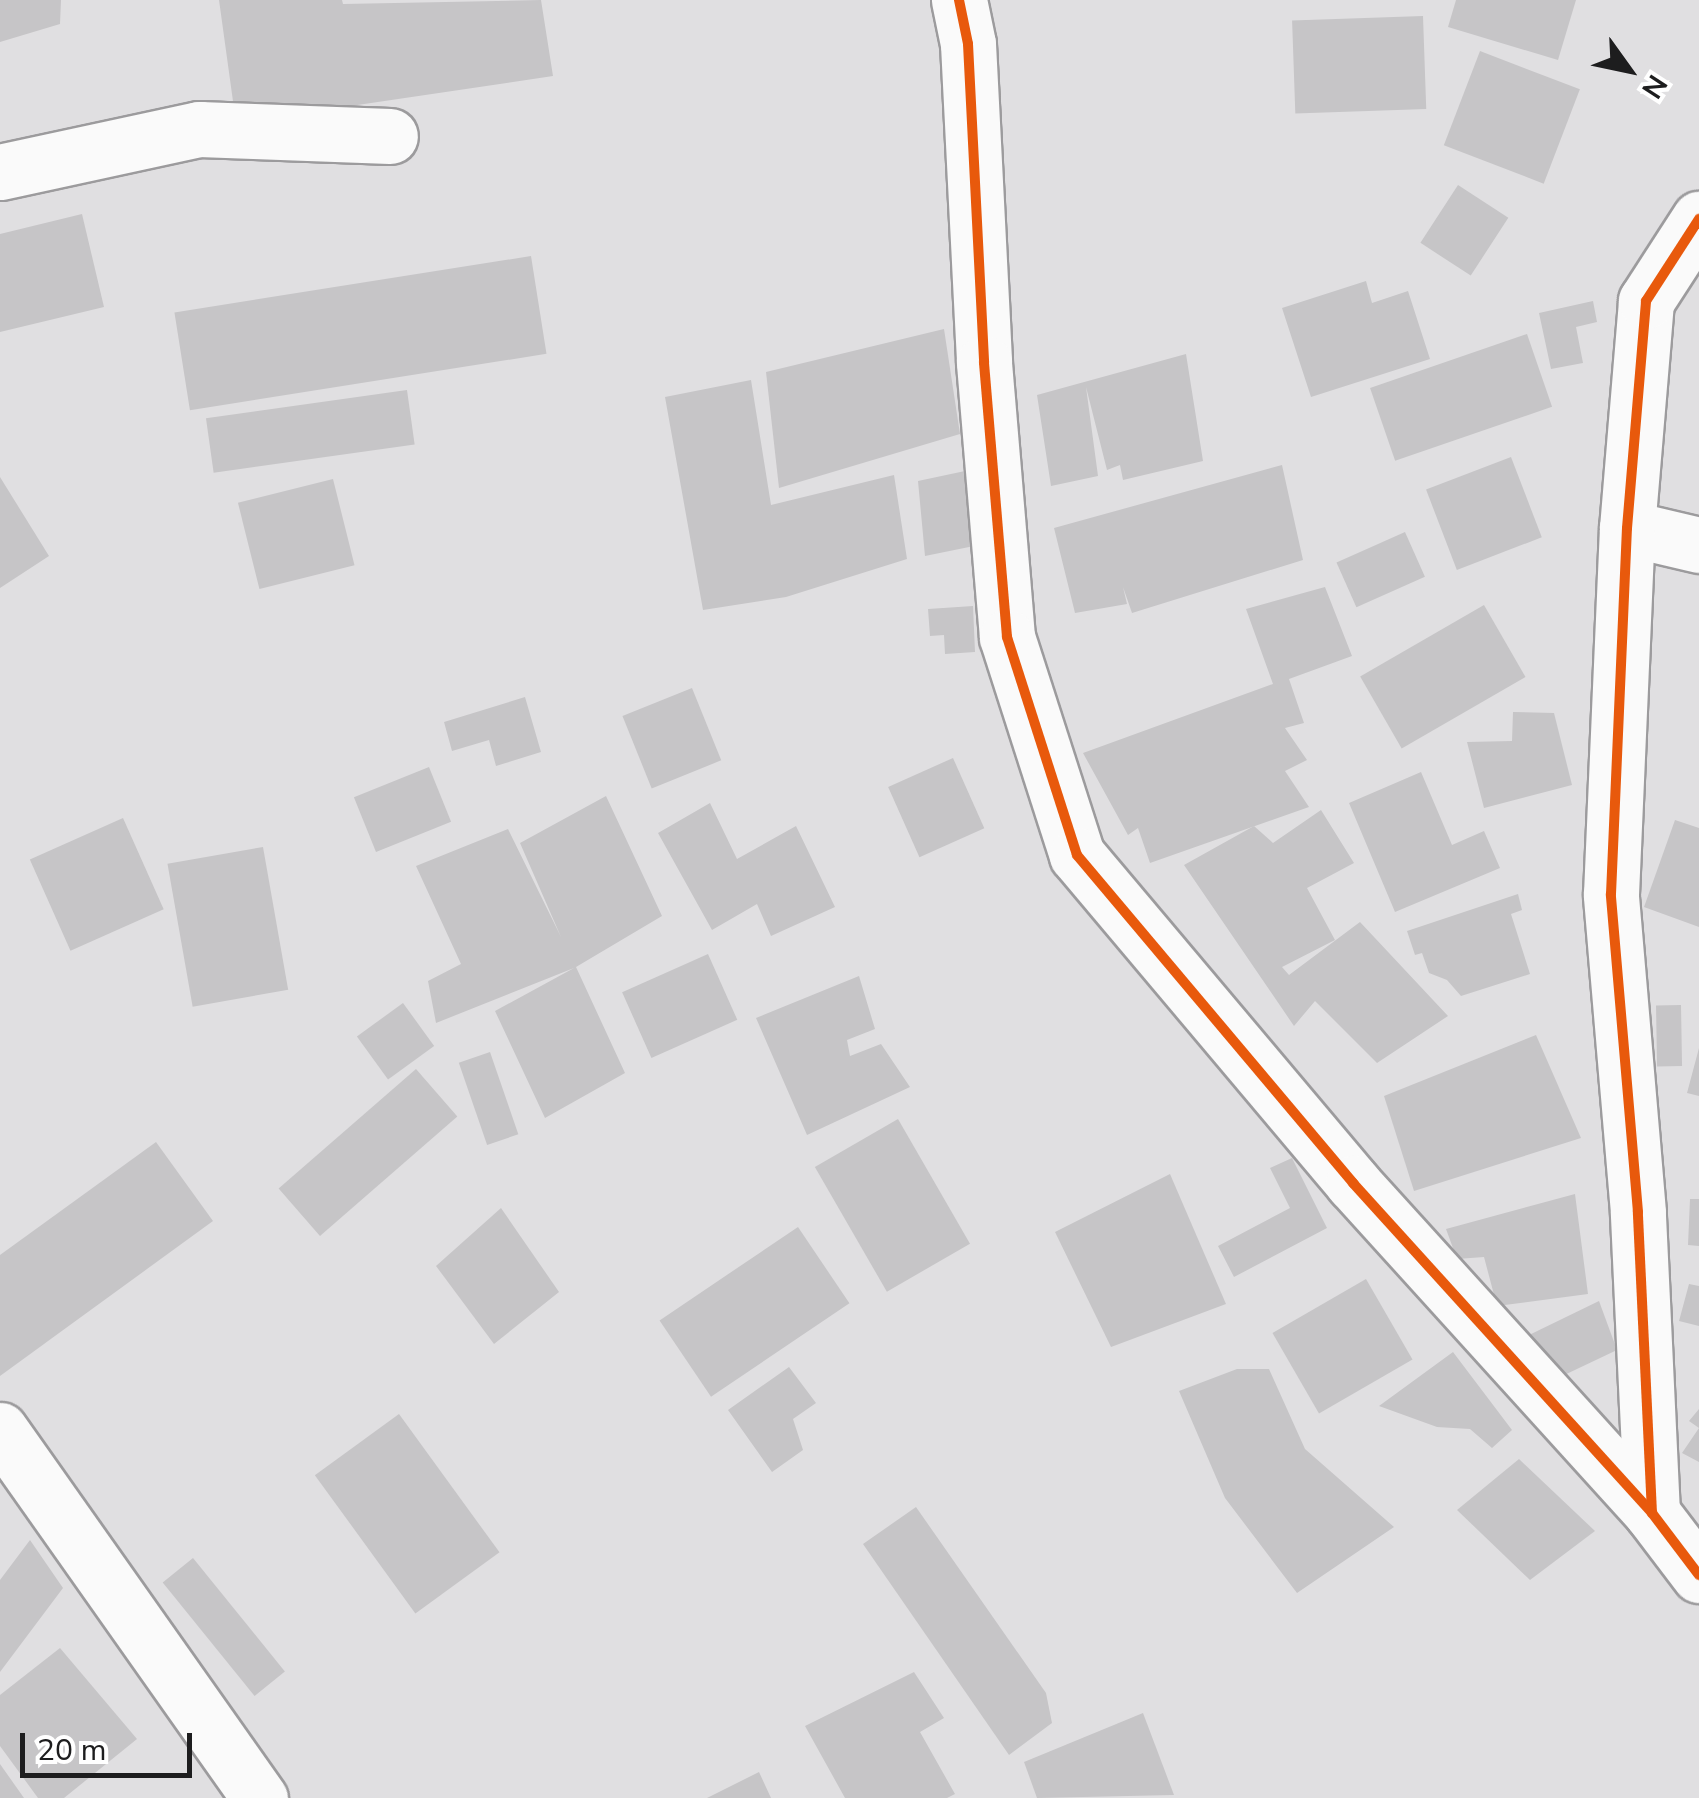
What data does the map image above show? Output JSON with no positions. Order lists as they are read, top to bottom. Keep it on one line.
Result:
{"scale_bar":"20 m","north":"bottom right"}
